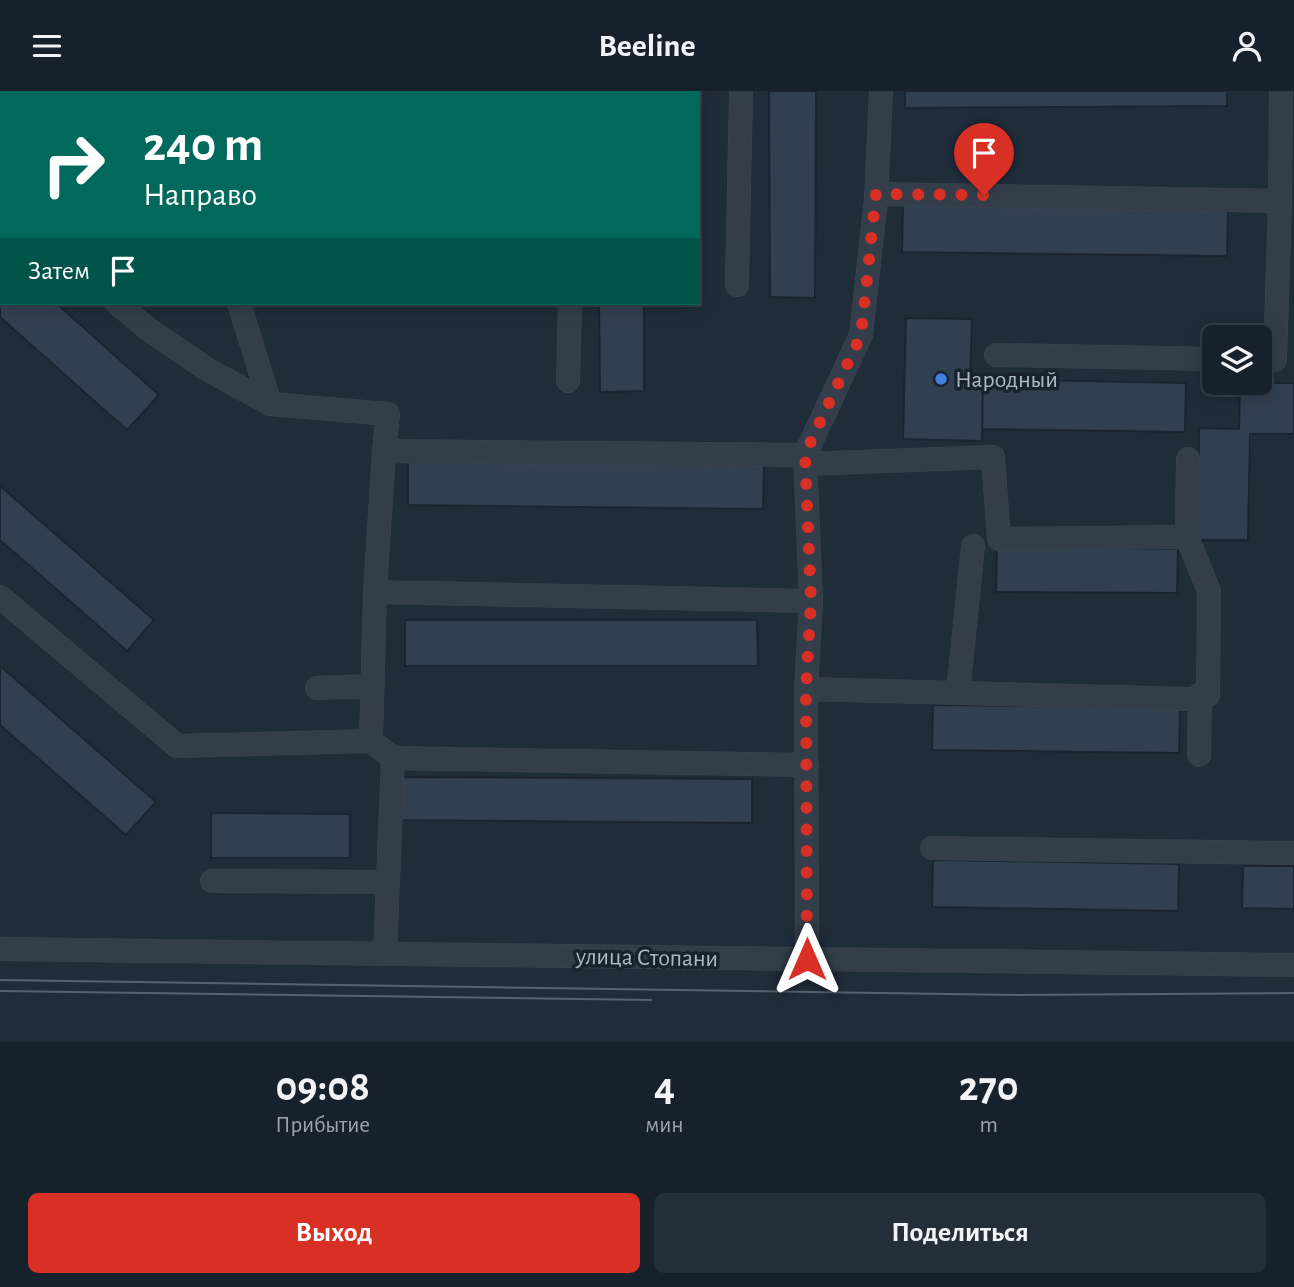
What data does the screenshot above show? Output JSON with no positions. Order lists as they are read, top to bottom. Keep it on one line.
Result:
{"streets":{"street":["улица Стопани"]},"places":["Народный"],"page":{"header":"Beeline","turn":["240 m","Направо"],"then":"Затем","eta":["09:08","Прибытие","4","мин","270","m"],"buttons":["Выход","Поделиться"]}}
